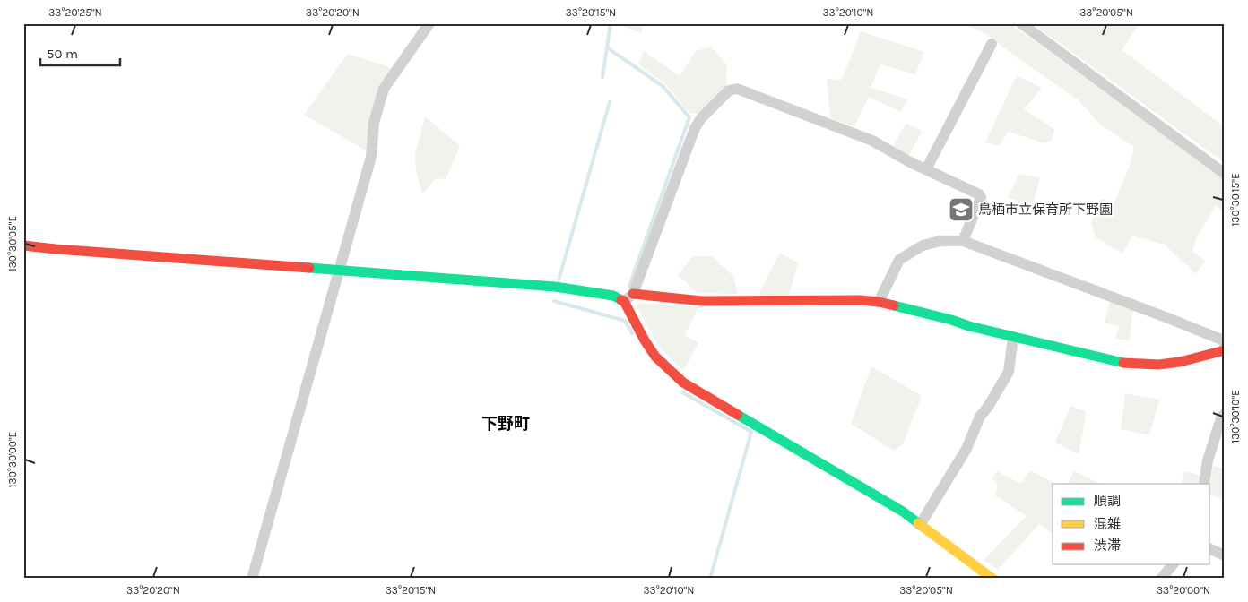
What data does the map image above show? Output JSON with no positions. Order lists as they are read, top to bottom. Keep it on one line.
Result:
{"districts":["下野町"],"places":{"school or university":["鳥栖市立保育所下野園"]},"legend":["順調","混雑","渋滞"],"scale_bar":"50 m","coordinates":["33°20'25\"N","33°20'20\"N","33°20'15\"N","33°20'10\"N","33°20'05\"N","130°30'15\"E","130°30'05\"E","130°30'10\"E","130°30'00\"E","33°20'00\"N"]}
